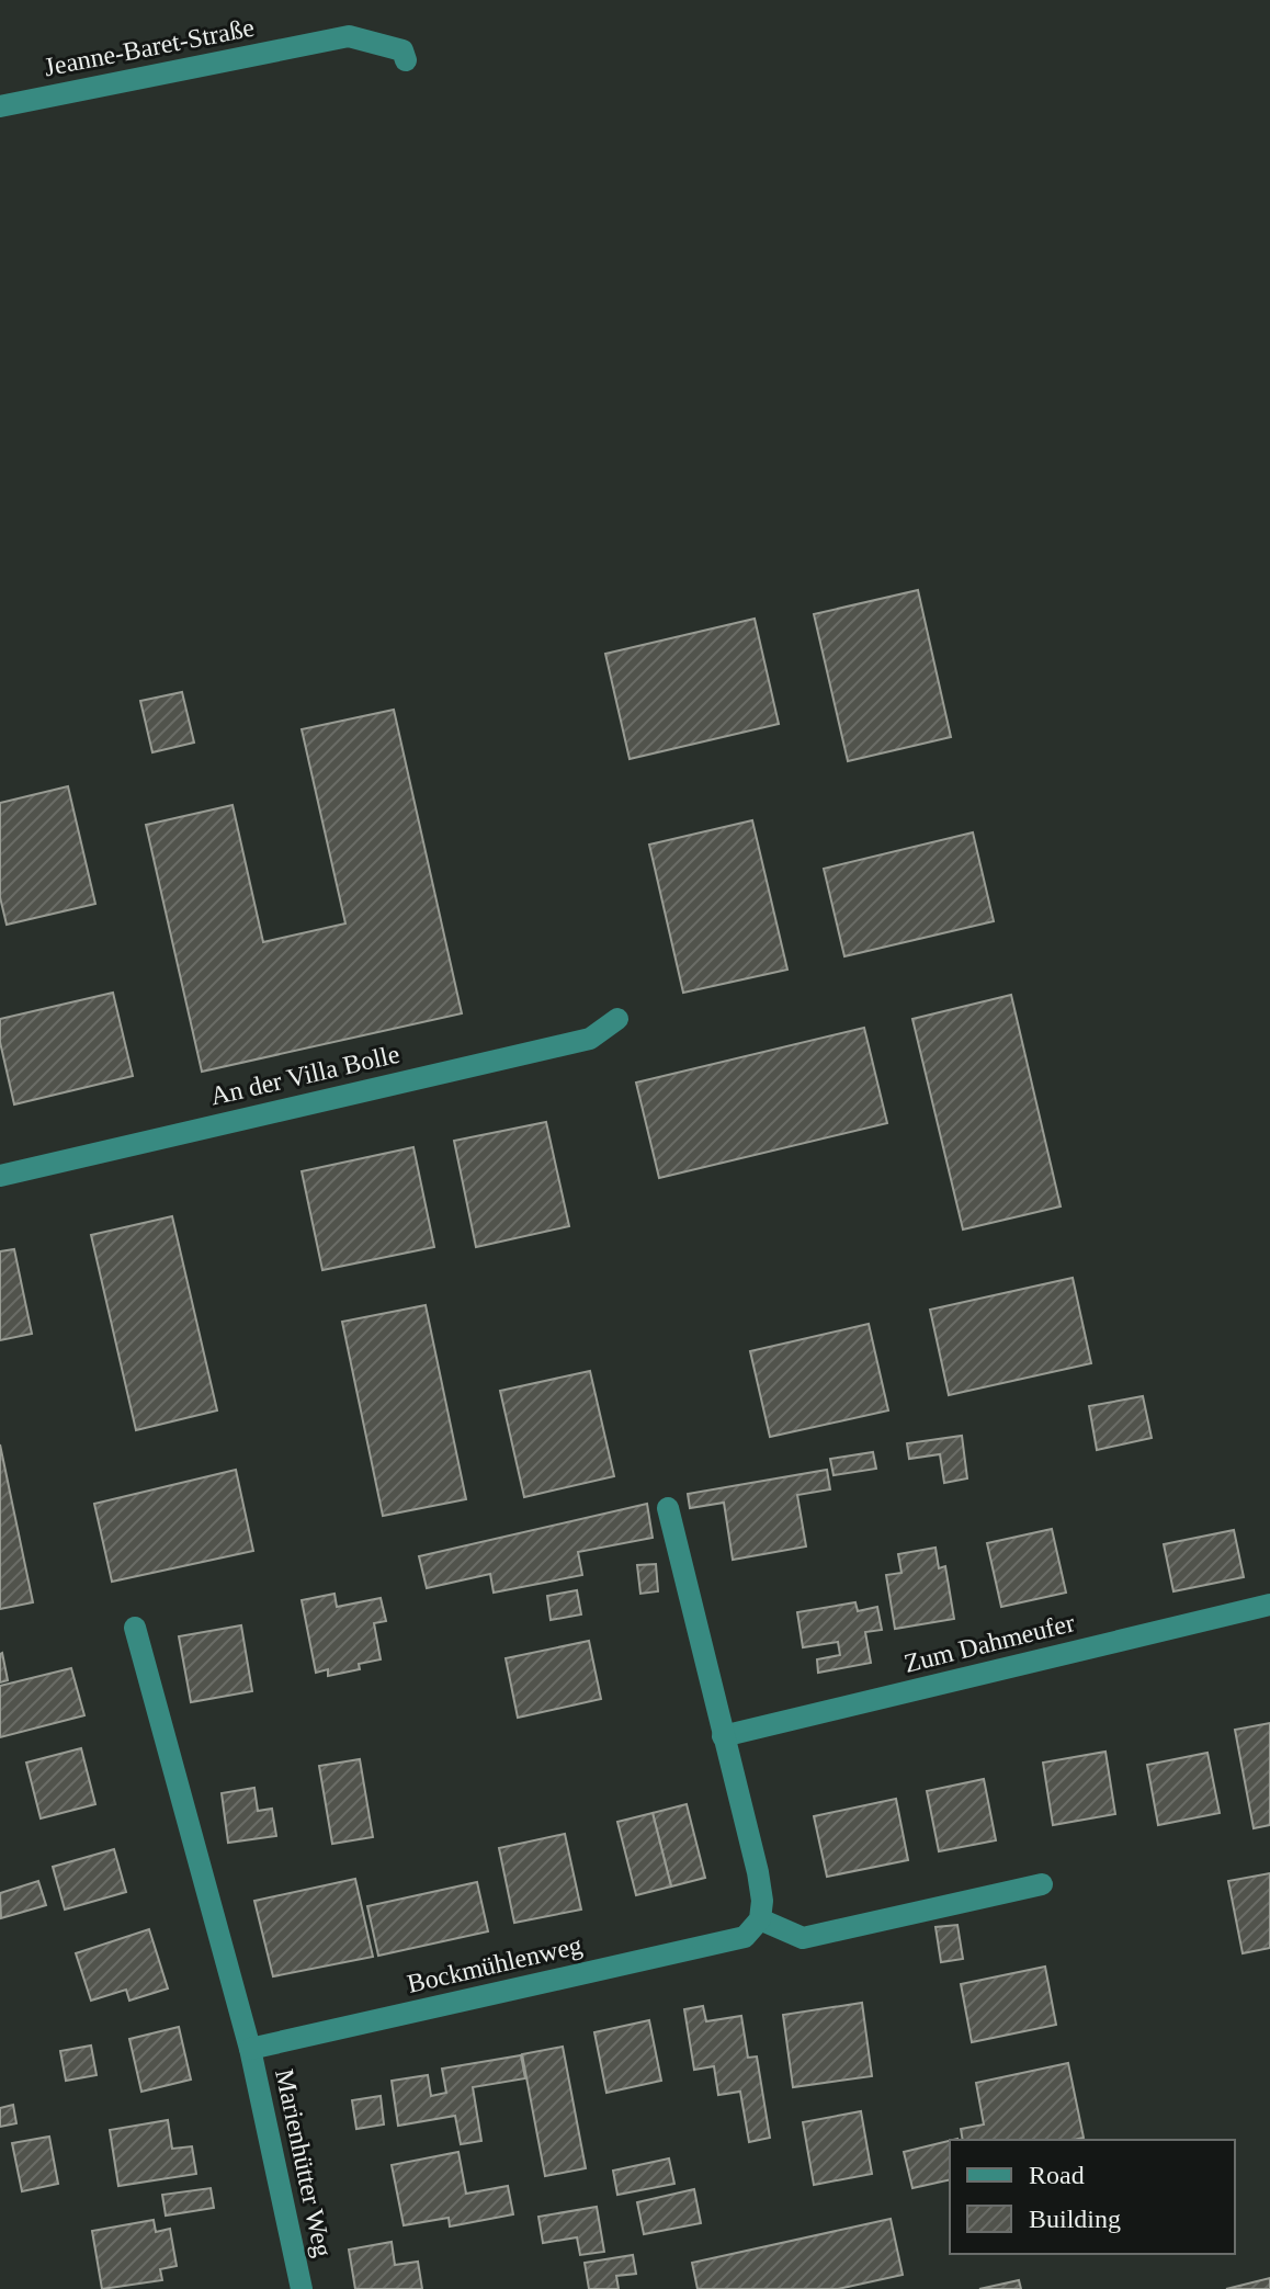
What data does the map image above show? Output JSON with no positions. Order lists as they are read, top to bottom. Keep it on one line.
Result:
{"streets":{"street":["Jeanne-Baret-Straße","An der Villa Bolle","Zum Dahmeufer","Bockmühlenweg","Marienhütter Weg"]},"crossings":[["Bockmühlenweg","Marienhütter Weg"]],"legend":["Road","Building"]}
